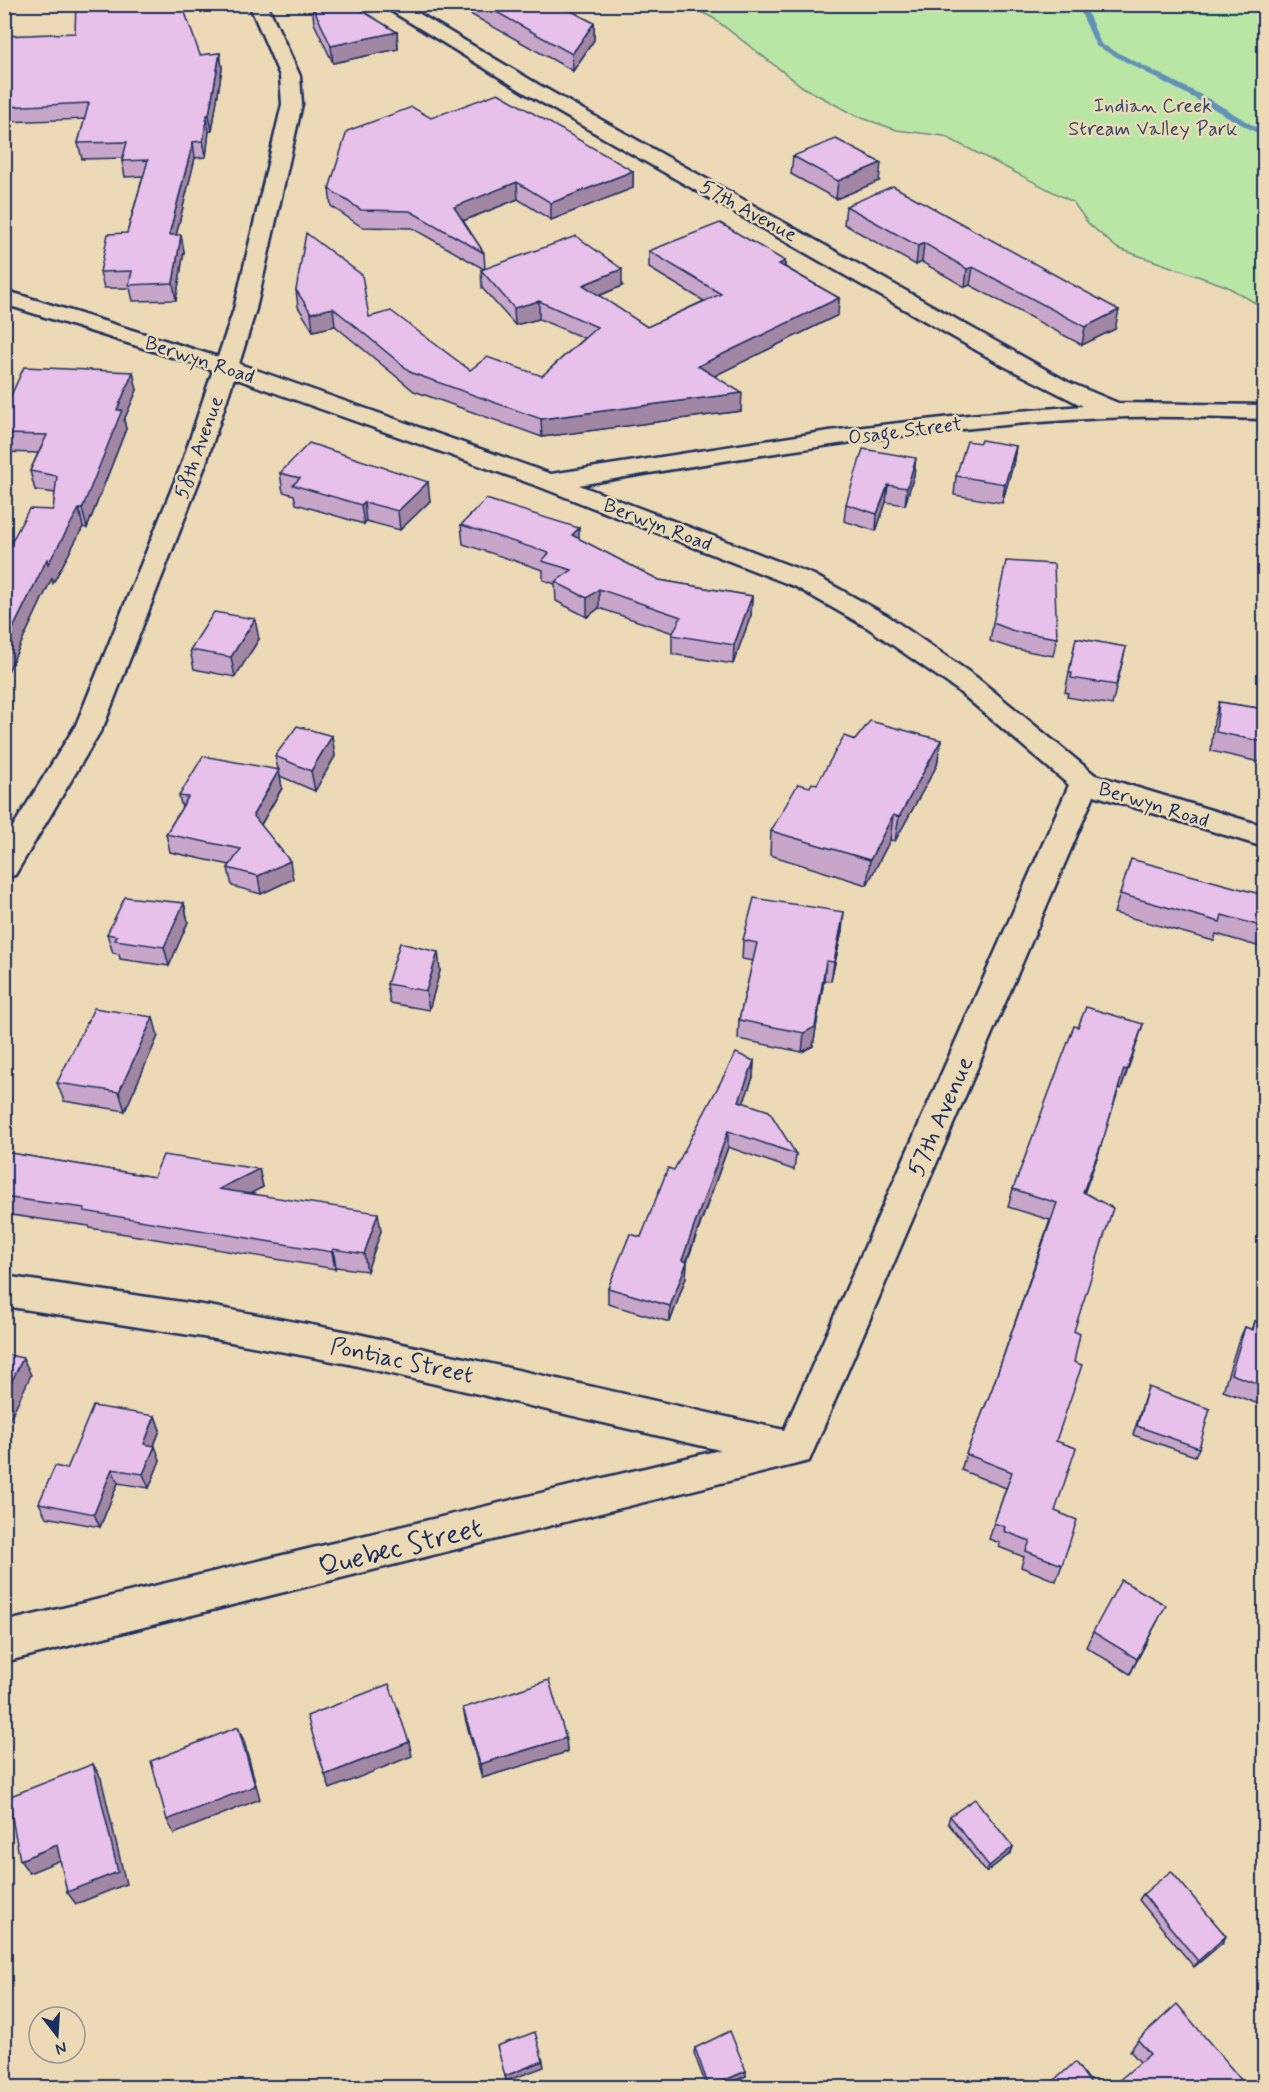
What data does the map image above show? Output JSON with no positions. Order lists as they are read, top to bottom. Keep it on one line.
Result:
{"streets":{"street":["57th Avenue","Berwyn Road","Osage Street","58th Avenue","Pontiac Street","Quebec Street"]},"crossings":[["57th Avenue","Berwyn Road"],["57th Avenue","Osage Street"],["57th Avenue","Pontiac Street"],["57th Avenue","Quebec Street"],["Berwyn Road","Osage Street"],["Berwyn Road","58th Avenue"],["Pontiac Street","Quebec Street"]],"parks":["Indian Creek Stream Valley Park"],"north":"bottom"}
